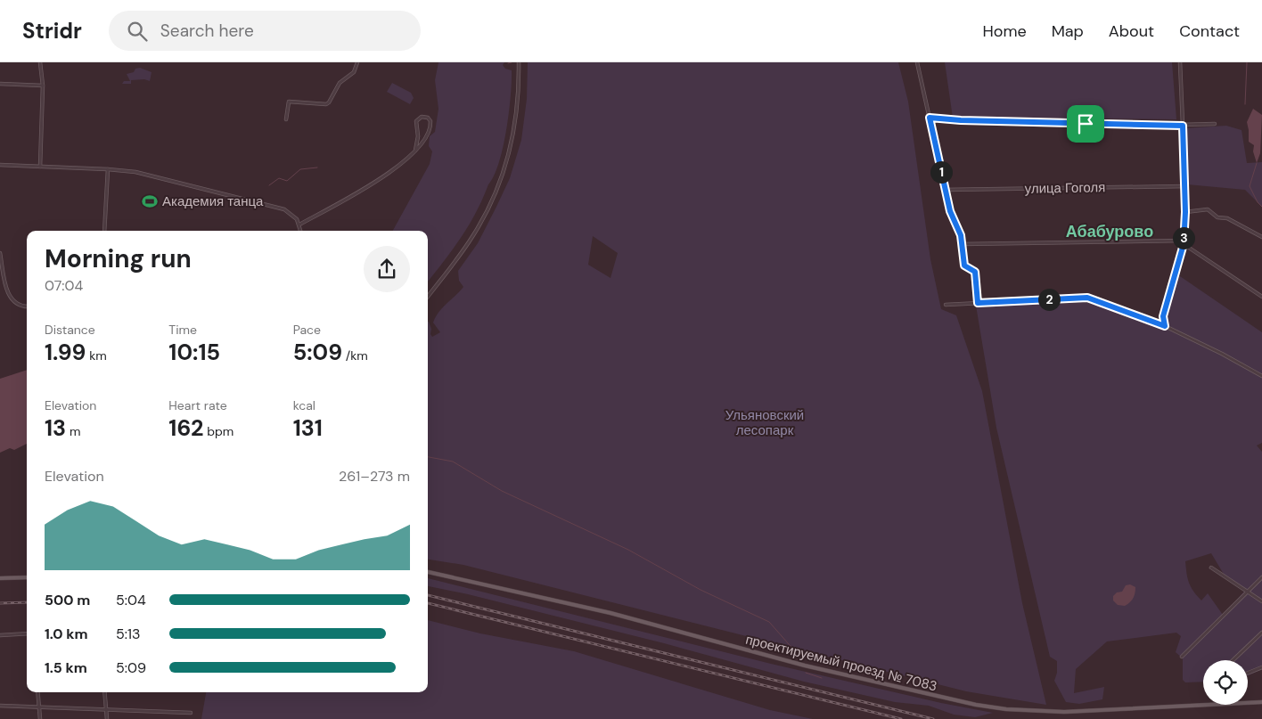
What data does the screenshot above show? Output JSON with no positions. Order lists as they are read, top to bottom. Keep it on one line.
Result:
{"streets":{"main road":["проектируемый проезд № 7083"],"street":["улица Гоголя"]},"districts":["Абабурово"],"parks":["Ульяновский лесопарк"],"places":{"sports":["Академия танца"]},"page":{"header":"Stridr","search":"Search here","nav":["Home","Map","About","Contact"],"pins":["1","3","2"],"heading":["Morning run","07:04"],"stats":[["Distance","1.99 km"],["Time","10:15"],["Pace","5:09 /km"],["Elevation","13 m"],["Heart rate","162 bpm"],["kcal","131"]],"chart":["Elevation","261–273 m"],"list":[{"name":"500 m","note":"5:04"},{"name":"1.0 km","note":"5:13"},{"name":"1.5 km","note":"5:09"}]}}
